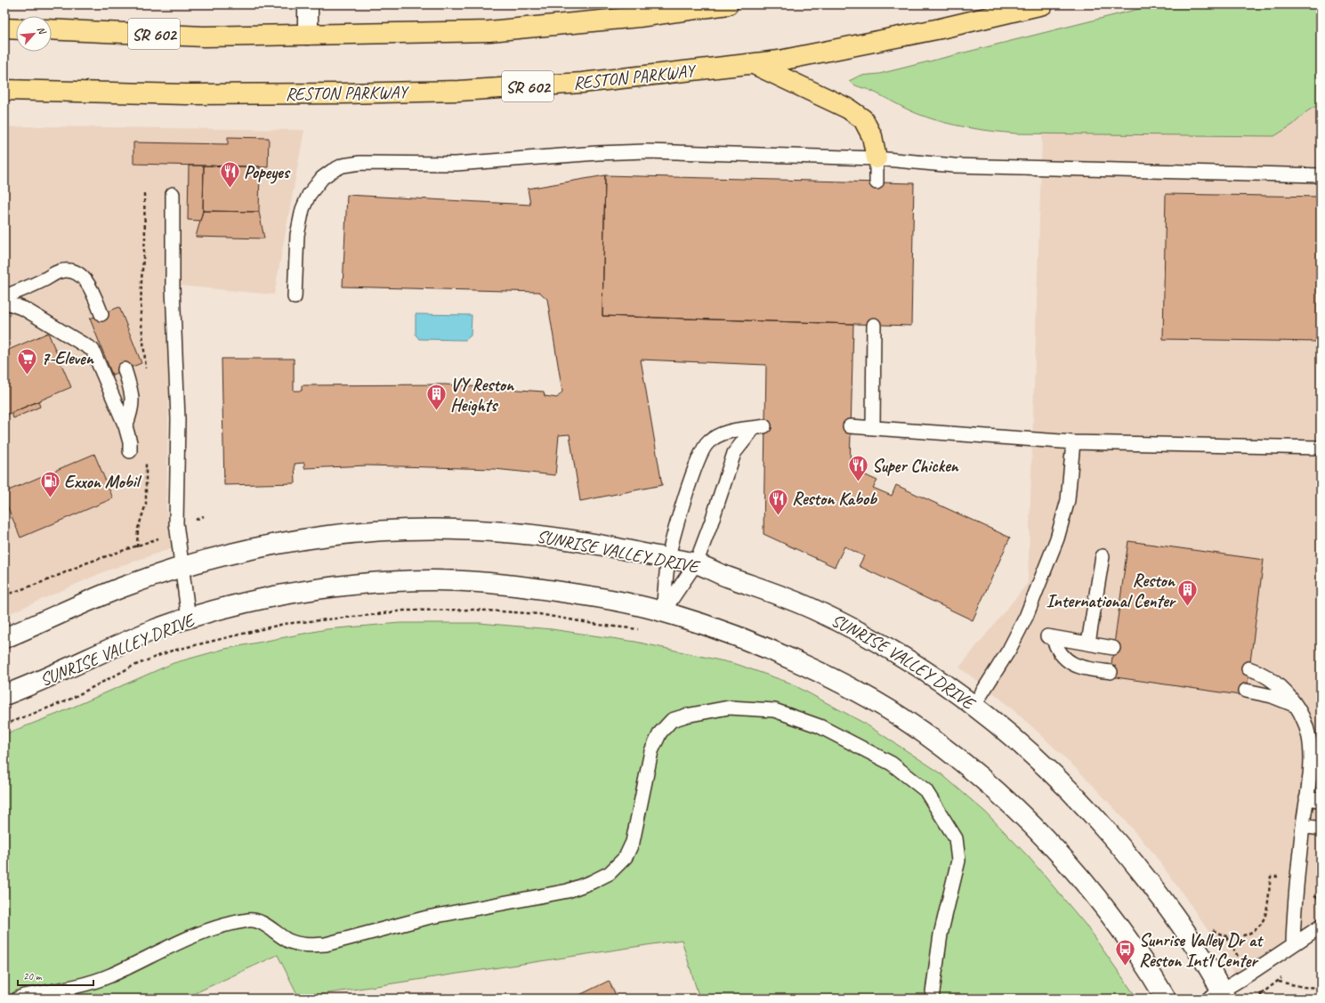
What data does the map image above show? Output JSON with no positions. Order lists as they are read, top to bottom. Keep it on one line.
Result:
{"streets":{"main road":["SR 602","RESTON PARKWAY","SUNRISE VALLEY DRIVE"]},"places":{"restaurant":["Popeyes","Super Chicken","Reston Kabob"],"supermarket":["7-Eleven"],"building":["VY Reston Heights","Reston International Center"],"fuel station":["Exxon Mobil"],"bus stop":["Sunrise Valley Dr at Reston Int'l Center"]},"scale_bar":"20 m","north":"top right"}
